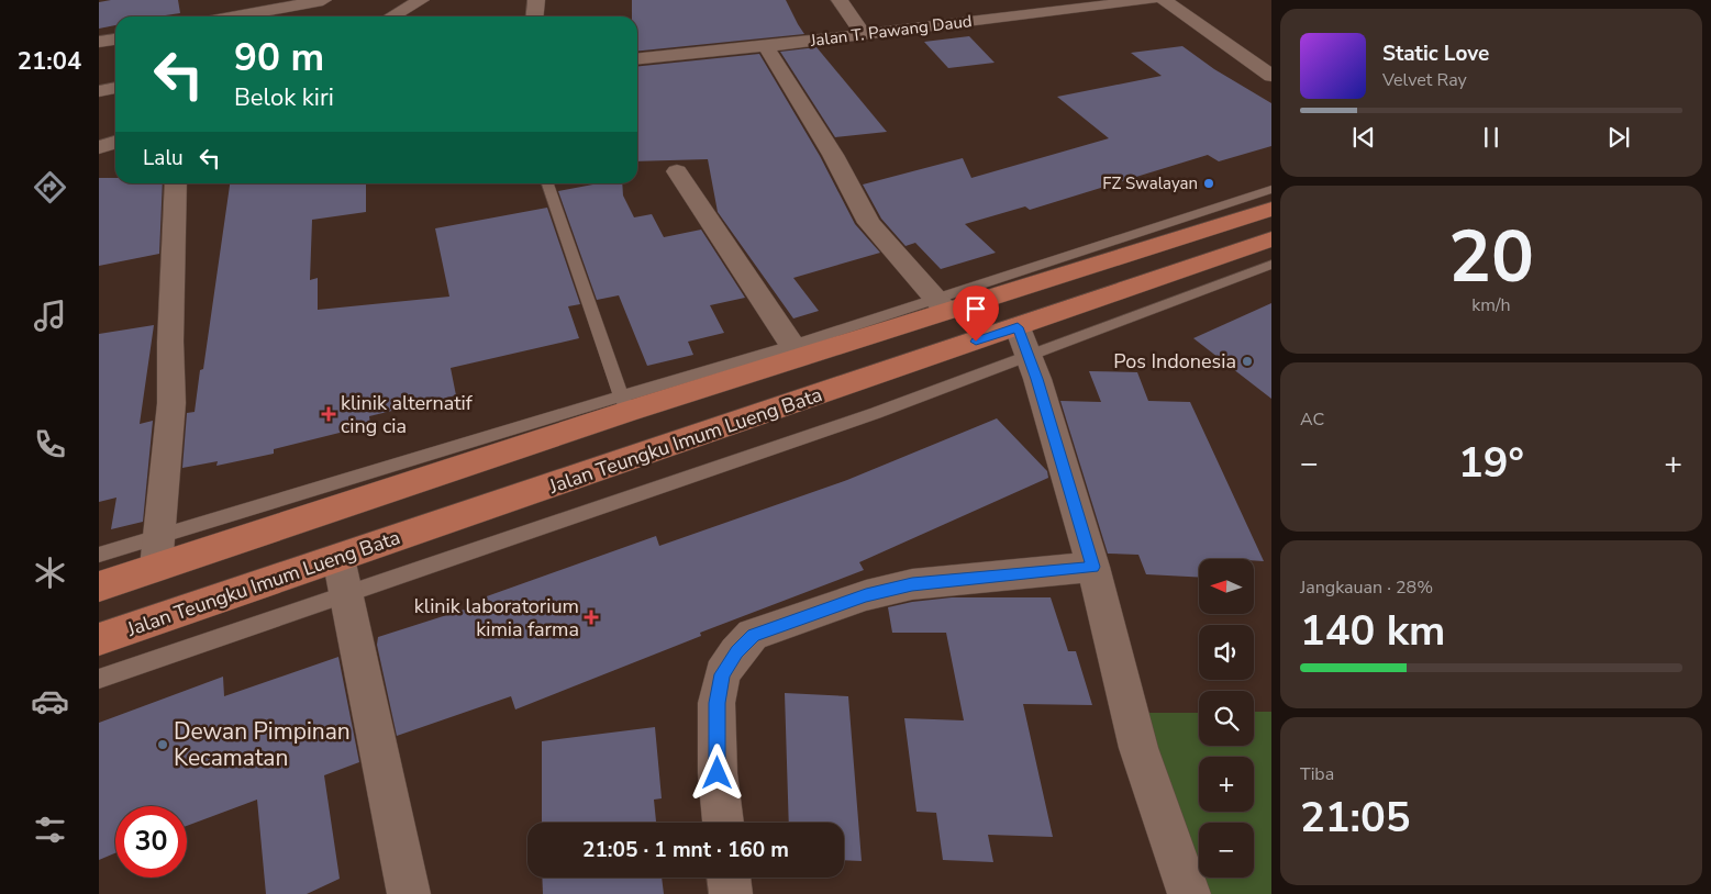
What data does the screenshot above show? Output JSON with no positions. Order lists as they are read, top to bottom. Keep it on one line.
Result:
{"streets":{"highway":["Jalan Teungku Imum Lueng Bata"],"street":["Jalan T. Pawang Daud"]},"places":{"other":["FZ Swalayan","Pos Indonesia","Dewan Pimpinan Kecamatan"],"health":["klinik alternatif cing cia","klinik laboratorium kimia farma"]},"north":"left","page":{"tabs":"21:04","turn":["90 m","Belok kiri"],"song":["Static Love","Velvet Ray"],"then":"Lalu","tile":[["20","km/h"],"AC",["Jangkauan · 28%","140 km"],["Tiba","21:05"]],"heat":["−","19°","+"],"map_buttons":["+","−"],"limit":"30","trip":"21:05 · 1 mnt · 160 m"}}
